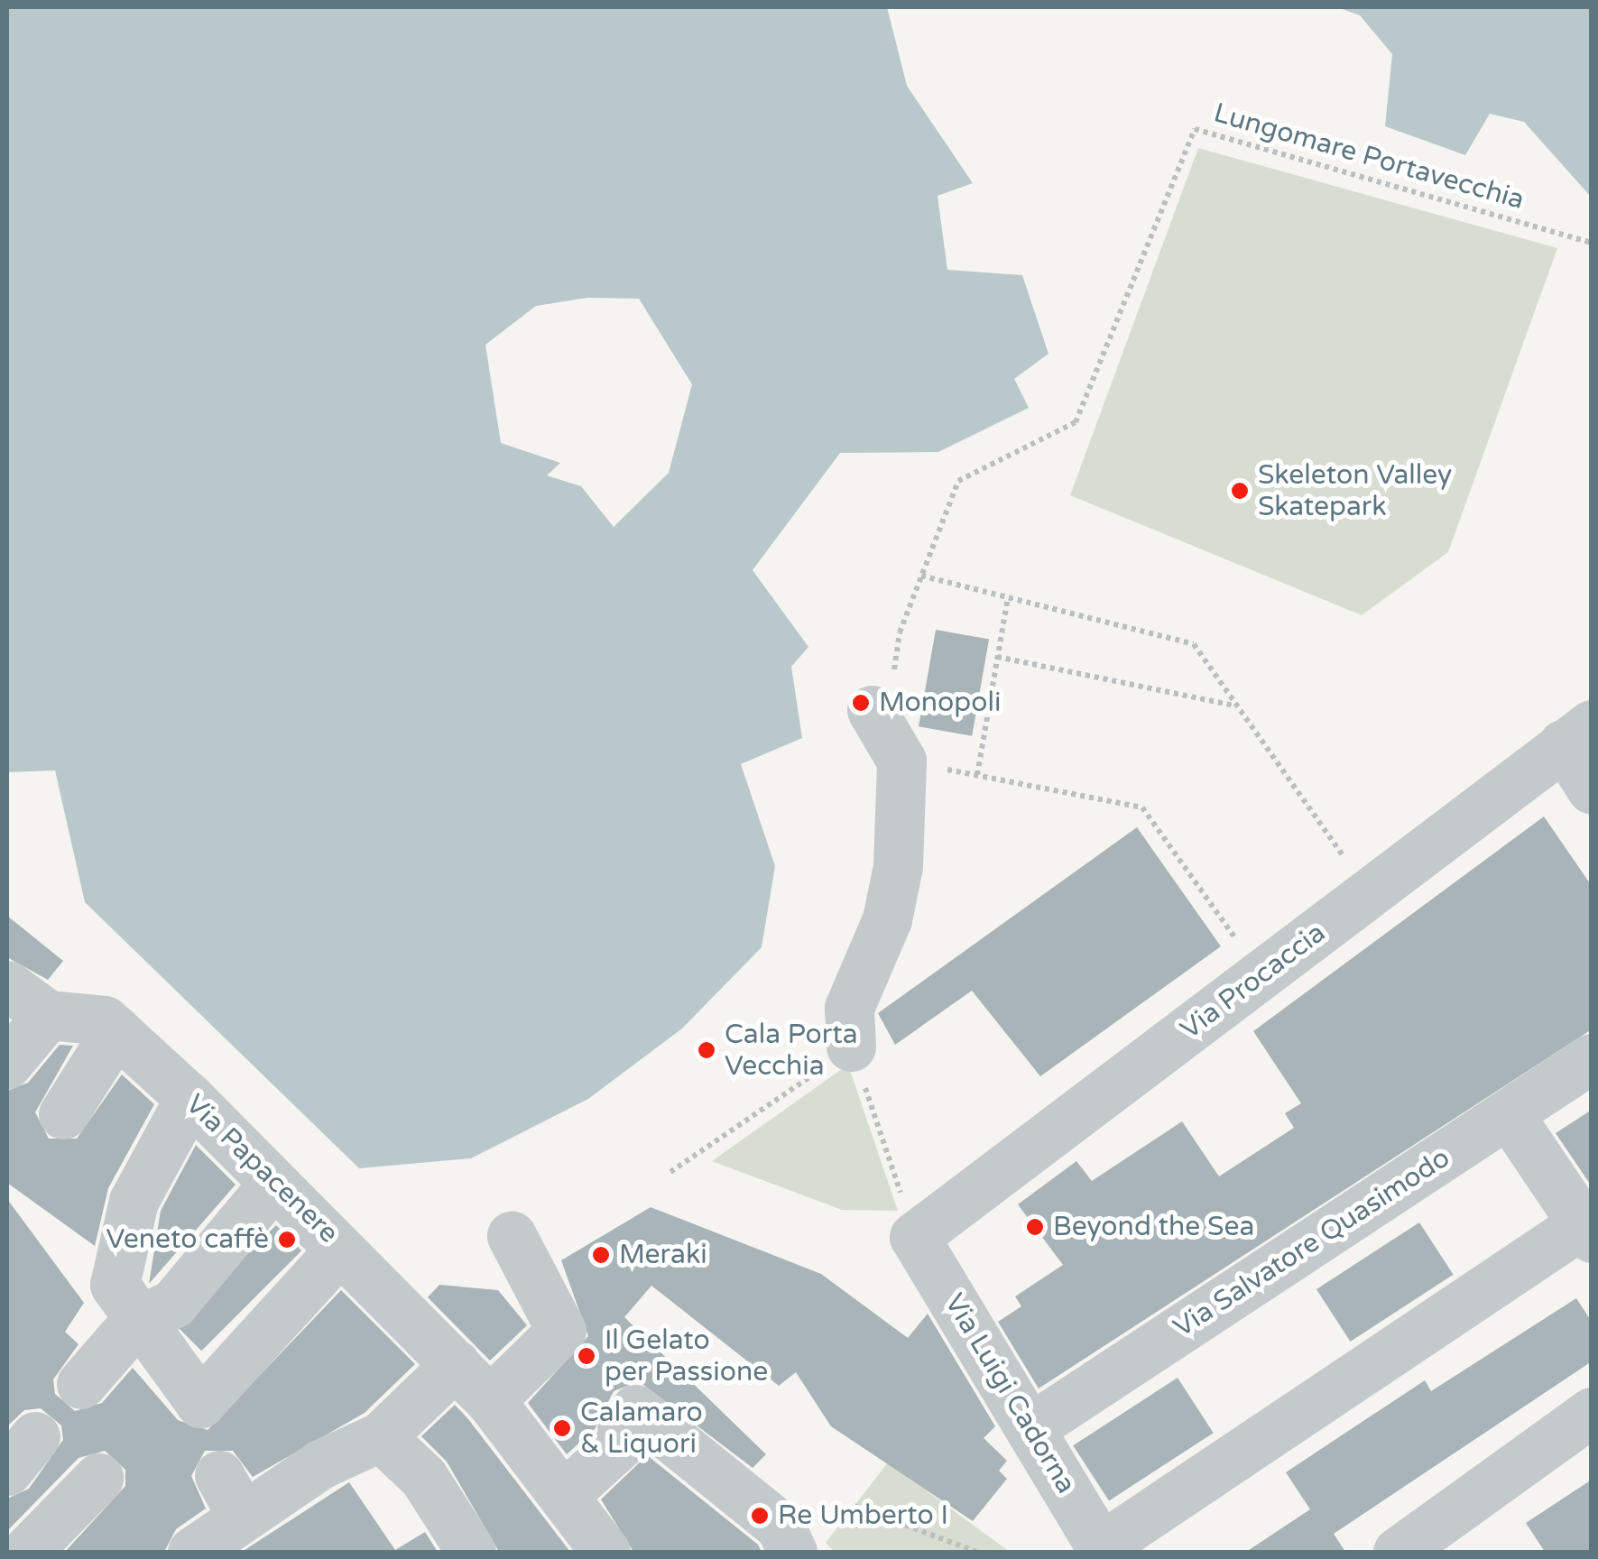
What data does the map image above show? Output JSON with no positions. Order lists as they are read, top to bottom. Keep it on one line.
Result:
{"streets":{"street":["Via Procaccia","Via Papacenere","Via Salvatore Quasimodo","Via Luigi Cadorna"],"path":["Lungomare Portavecchia"]},"crossings":[["Via Procaccia","Via Luigi Cadorna"],["Via Salvatore Quasimodo","Via Luigi Cadorna"]],"places":["Skeleton Valley Skatepark","Monopoli","Cala Porta Vecchia","Beyond the Sea","Veneto caffè","Meraki","Il Gelato per Passione","Calamaro & Liquori","Re Umberto I"]}
